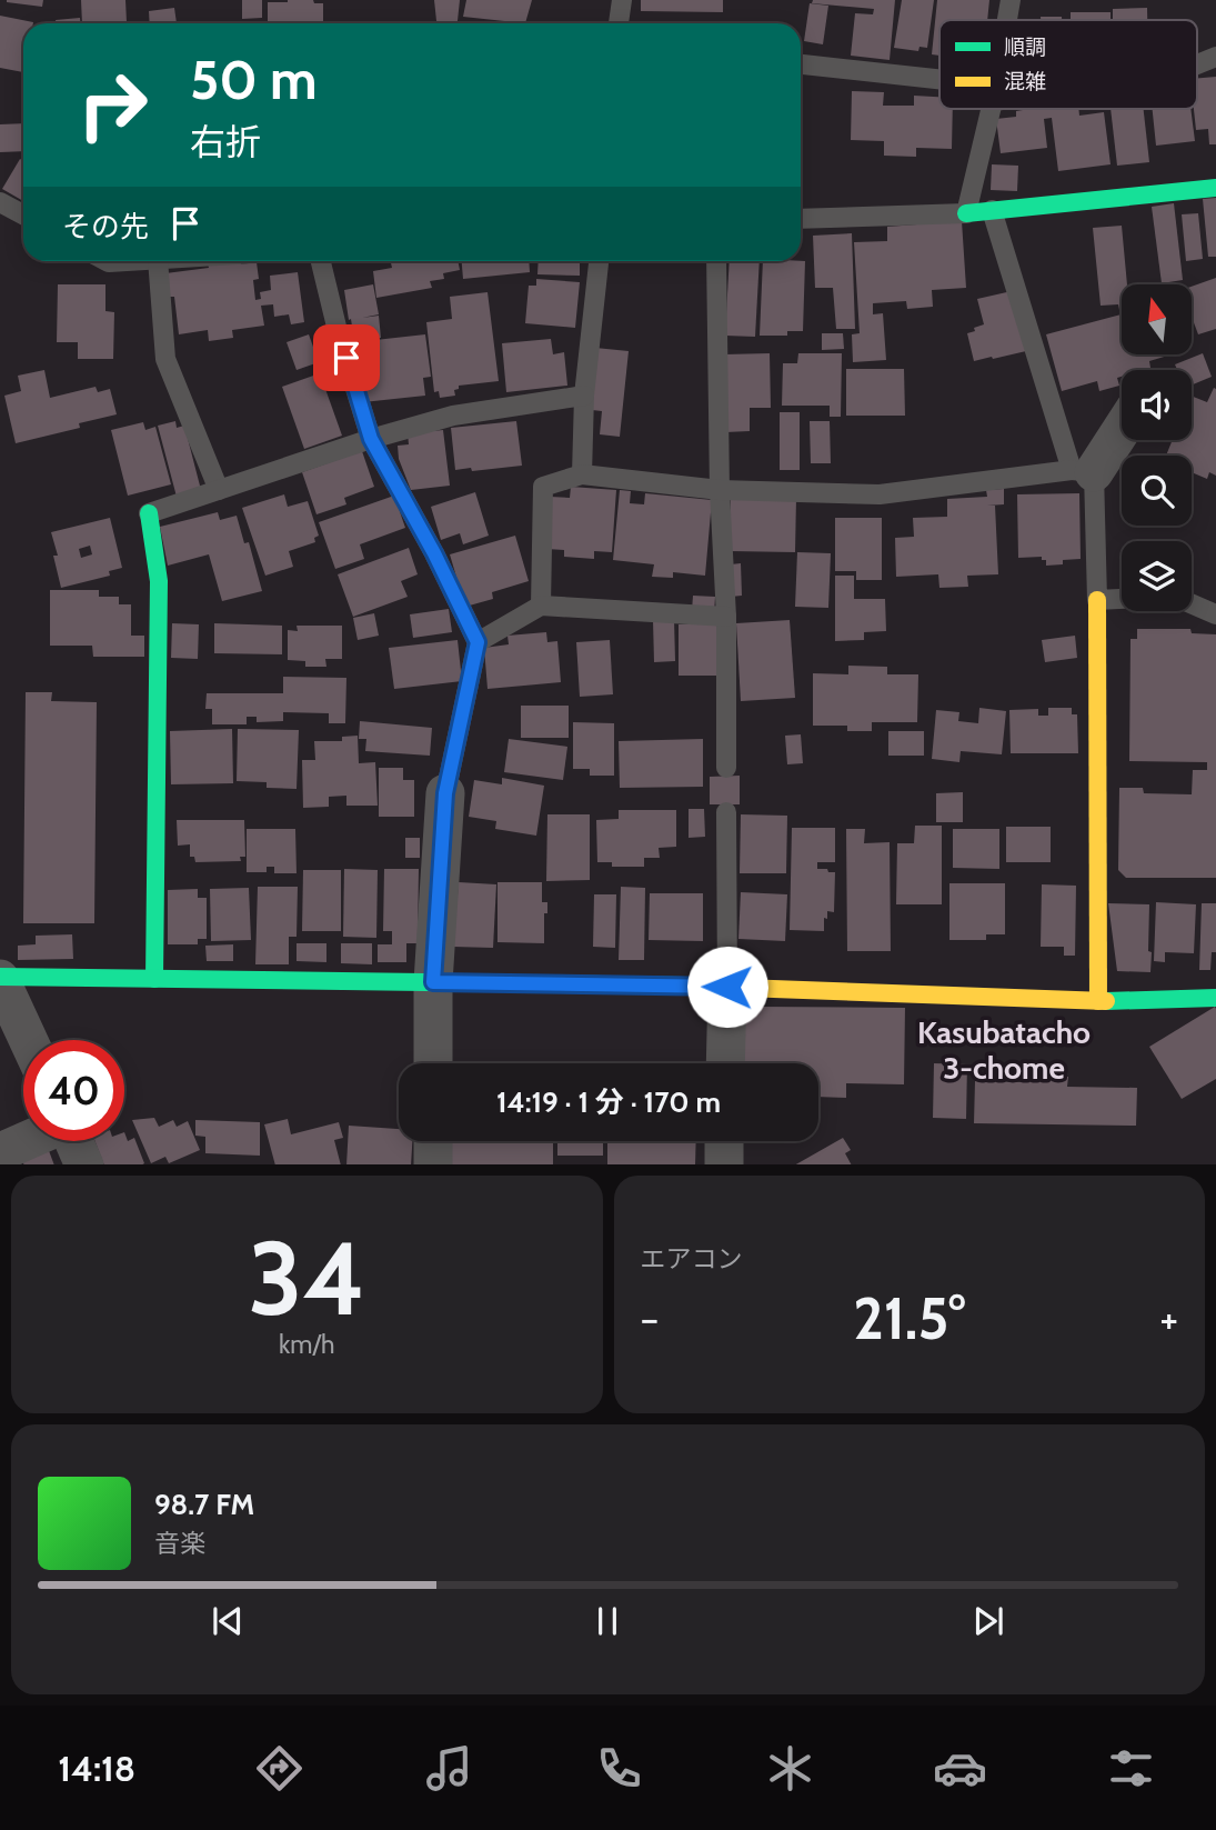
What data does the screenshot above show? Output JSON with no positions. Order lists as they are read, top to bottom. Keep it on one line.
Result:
{"districts":["Kasubatacho 3-chome"],"legend":["順調","混雑"],"north":"top","page":{"turn":["50 m","右折"],"then":"その先","limit":"40","trip":"14:19 · 1 分 · 170 m","tile":[["34","km/h"],"エアコン"],"heat":["−","21.5°","+"],"song":["98.7 FM","音楽"],"tabs":"14:18"}}
